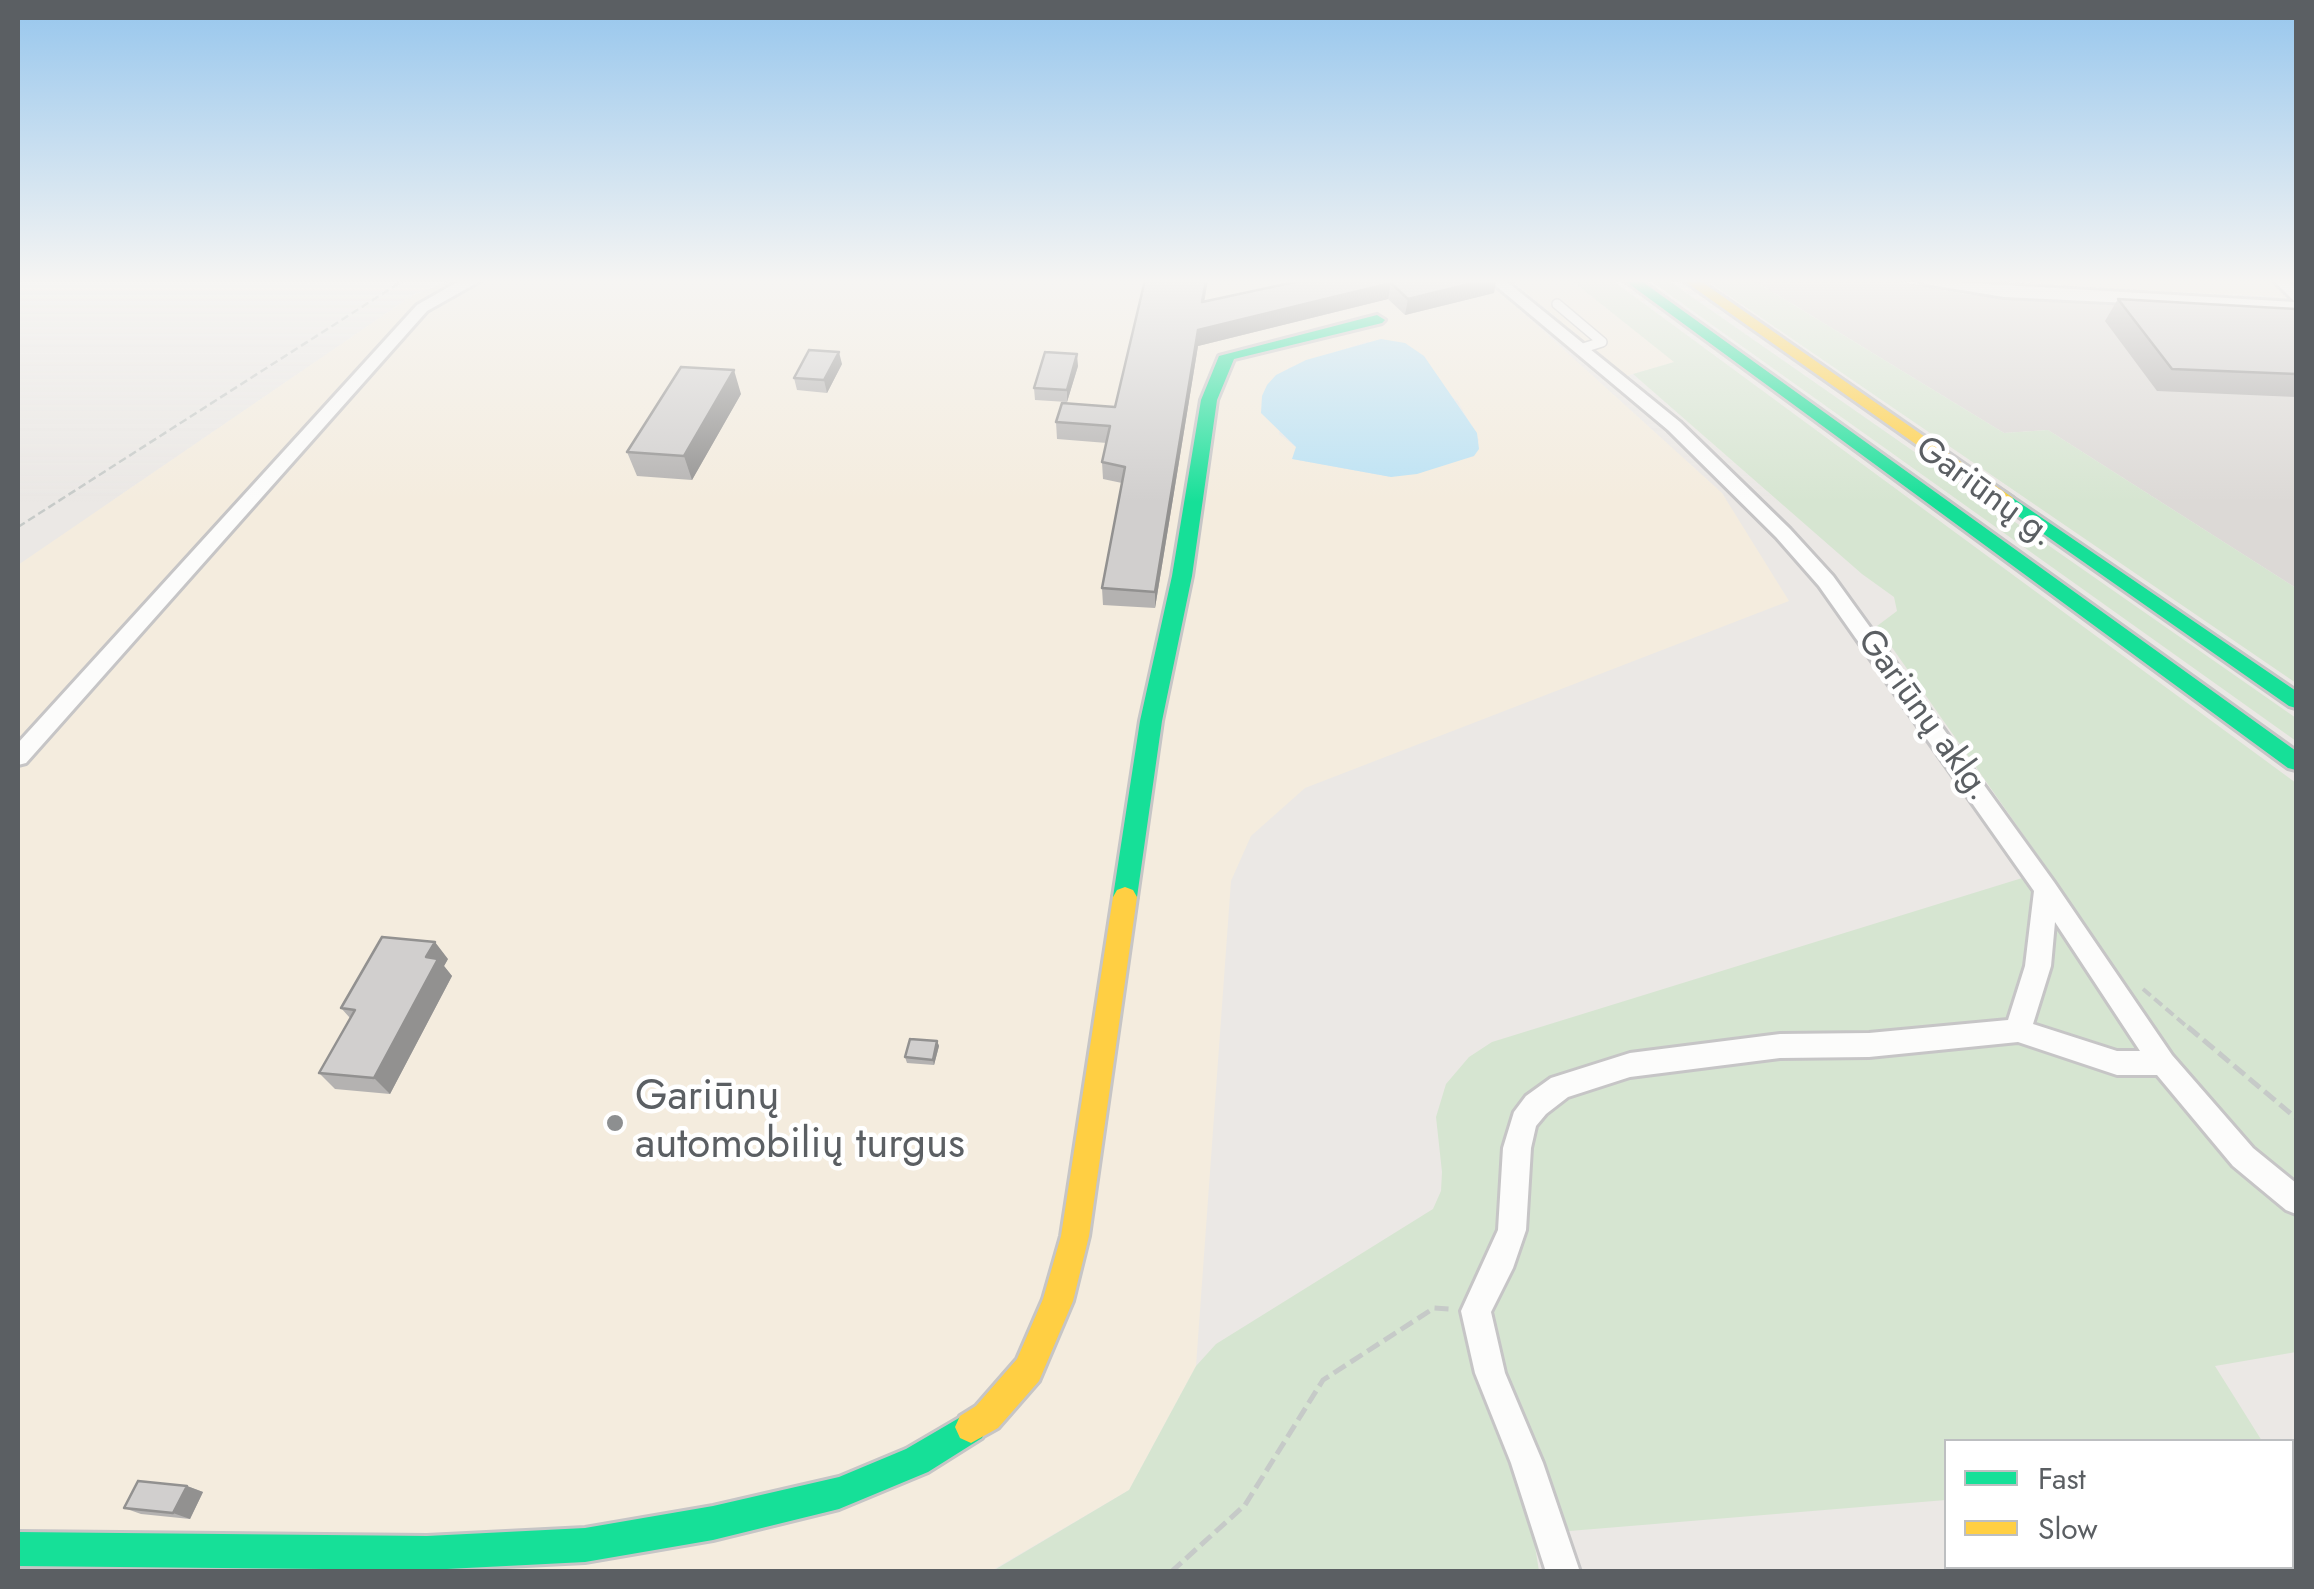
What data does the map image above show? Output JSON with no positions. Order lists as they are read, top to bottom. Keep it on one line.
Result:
{"streets":{"main road":["Gariūnų g."],"street":["Gariūnų aklg."]},"places":["Gariūnų automobilių turgus"],"legend":["Fast","Slow"]}
